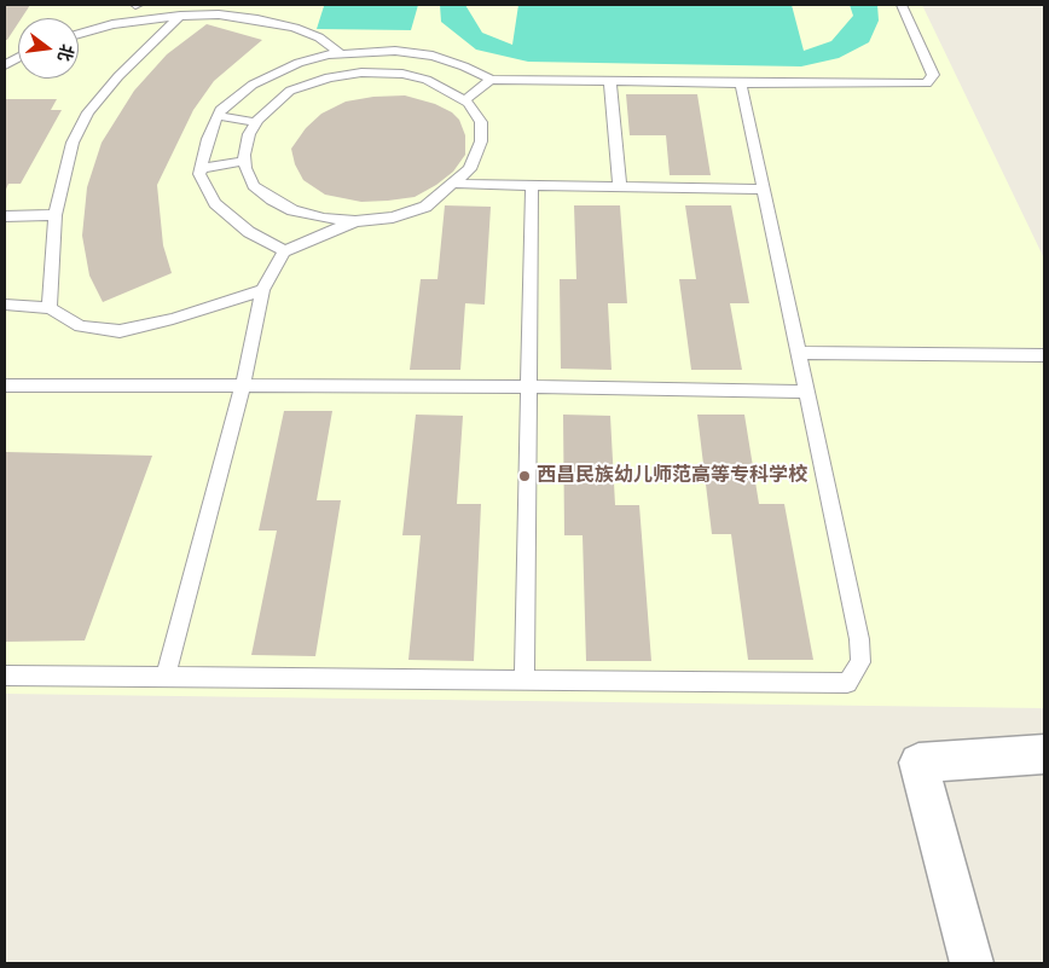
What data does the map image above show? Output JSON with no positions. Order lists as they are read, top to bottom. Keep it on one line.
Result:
{"places":["西昌民族幼儿师范高等专科学校"],"north":"right"}
